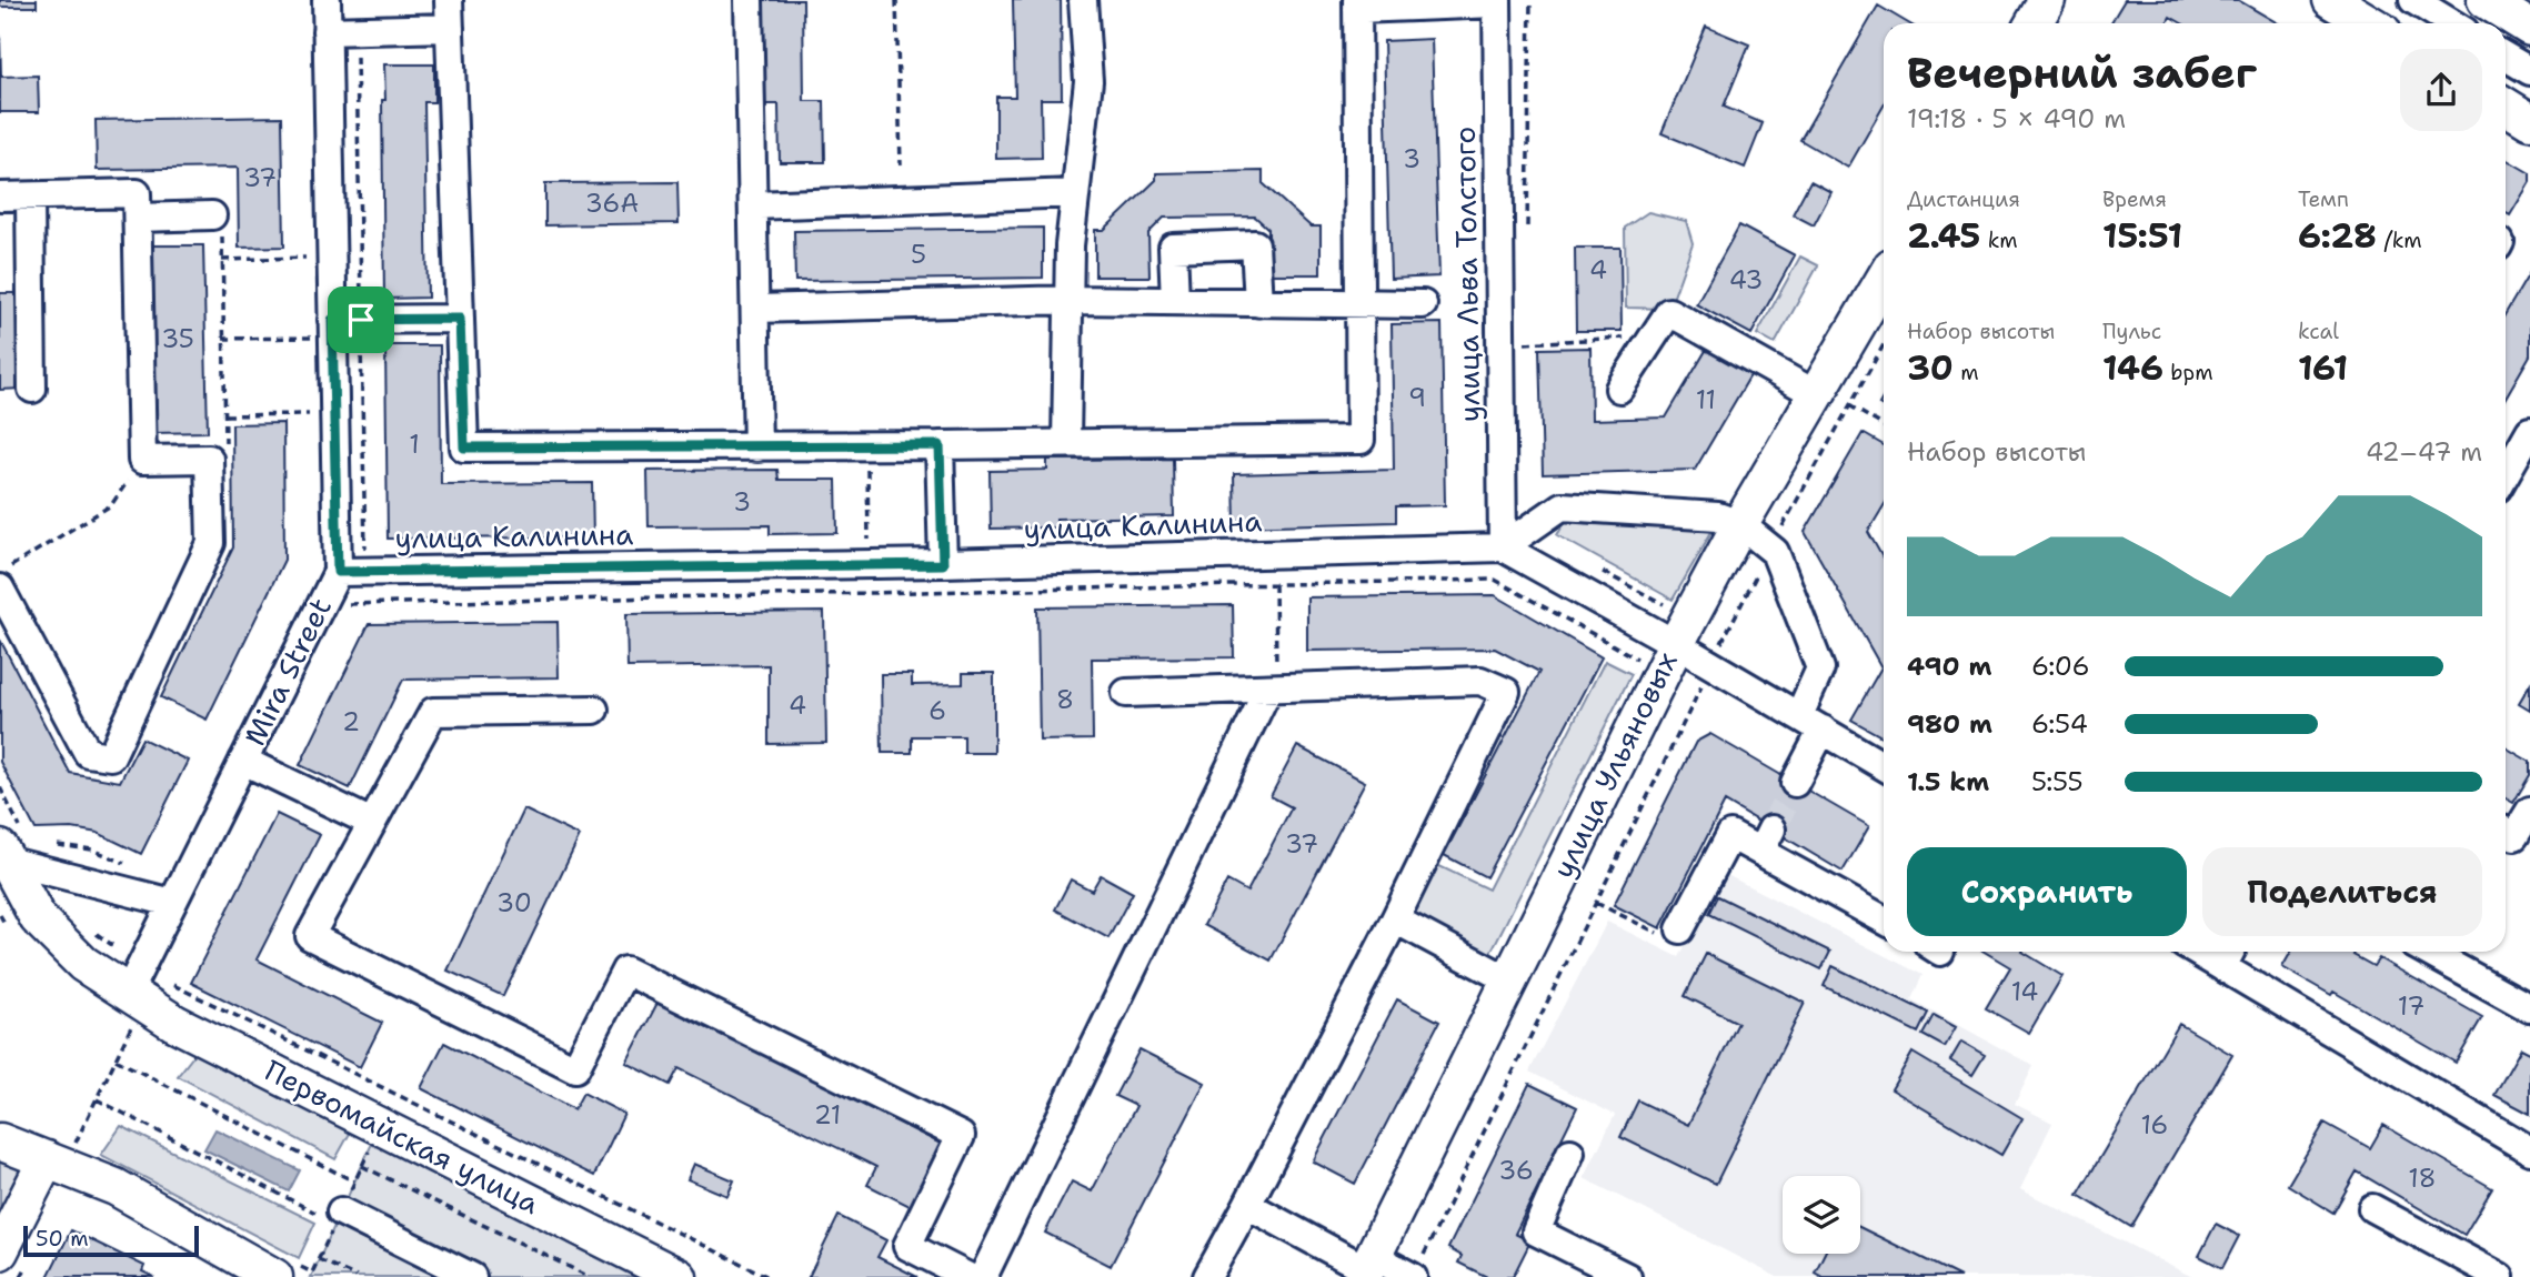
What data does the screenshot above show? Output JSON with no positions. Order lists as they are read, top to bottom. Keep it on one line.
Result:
{"streets":{"main road":["улица Ульяновых","Первомайская улица"],"street":["улица Льва Толстого","улица Калинина","Mira Street"]},"crossings":[["улица Льва Толстого","улица Калинина"],["улица Калинина","Mira Street"],["Mira Street","Первомайская улица"]],"house_numbers":["3","37","36А","5","4","43","35","9","11","1","3","8","4","6","2","37","30","14","17","21","16","36","18"],"scale_bar":"50 m","page":{"heading":["Вечерний забег","19:18 · 5 × 490 m"],"stats":[["Дистанция","2.45 km"],["Время","15:51"],["Темп","6:28 /km"],["Набор высоты","30 m"],["Пульс","146 bpm"],["kcal","161"]],"chart":["Набор высоты","42–47 m"],"list":[{"name":"490 m","note":"6:06"},{"name":"980 m","note":"6:54"},{"name":"1.5 km","note":"5:55"}],"buttons":["Сохранить","Поделиться"],"scale":"50 m"}}
